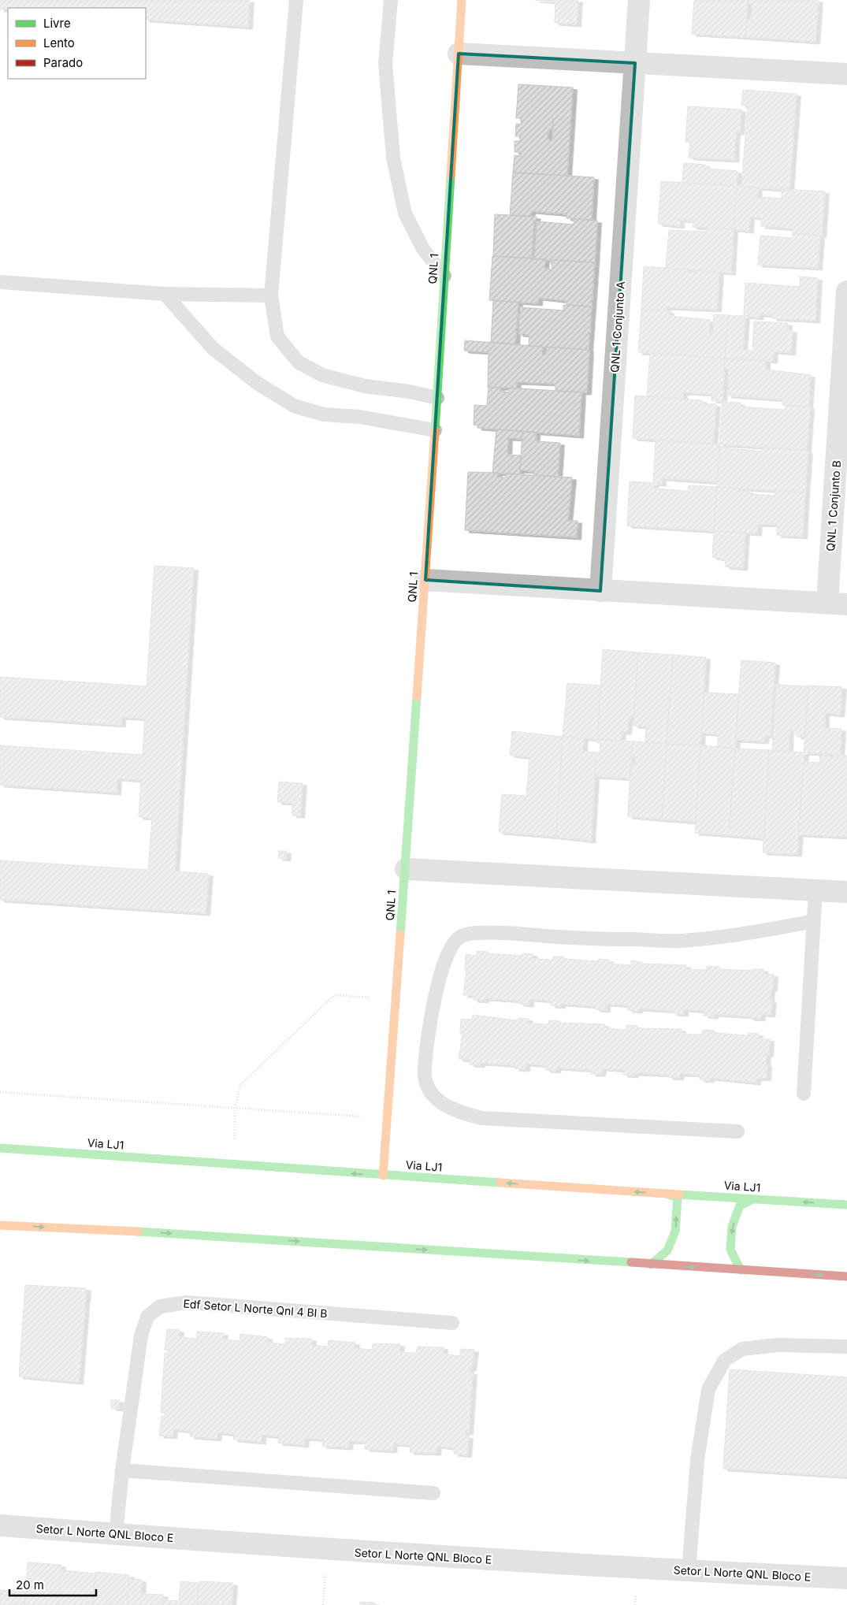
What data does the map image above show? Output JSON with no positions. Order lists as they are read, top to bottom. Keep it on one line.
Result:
{"streets":{"main road":["QNL 1","Via LJ1"],"street":["QNL 1 Conjunto A","QNL 1 Conjunto B","Setor L Norte QNL Bloco E"],"lane":["Edf Setor L Norte Qnl 4 BI B"]},"crossings":[["QNL 1","Via LJ1"],["Edf Setor L Norte Qnl 4 BI B","Setor L Norte QNL Bloco E"]],"legend":["Livre","Lento","Parado"],"scale_bar":"20 m"}
